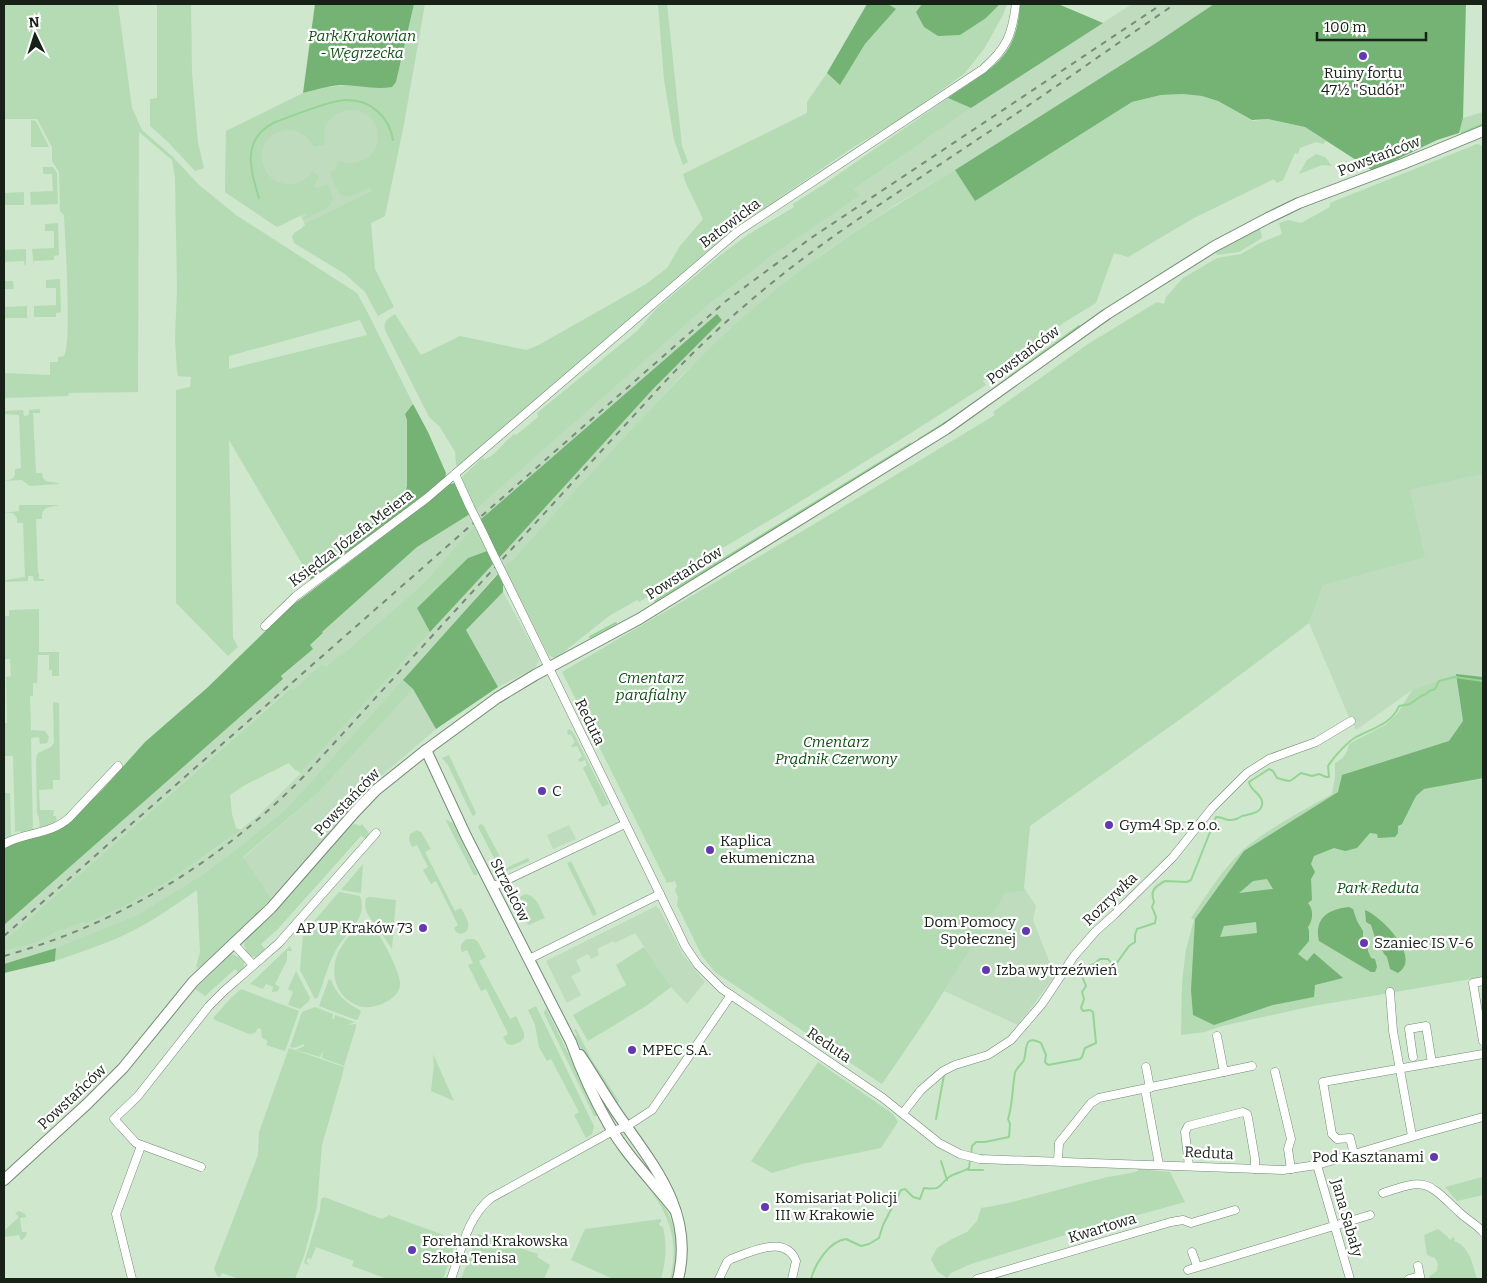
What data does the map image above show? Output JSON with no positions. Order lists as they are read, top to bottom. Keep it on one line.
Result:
{"streets":{"street":["Powstańców","Batowicka","Księdza Józefa Meiera","Reduta","Strzelców","Rozrywka","Jana Sabały","Kwartowa"]},"crossings":[["Powstańców","Reduta"],["Powstańców","Strzelców"],["Batowicka","Księdza Józefa Meiera"],["Batowicka","Reduta"],["Księdza Józefa Meiera","Reduta"],["Reduta","Rozrywka"],["Reduta","Jana Sabały"]],"parks":["Park Krakowian - Węgrzecka","Cmentarz parafialny","Cmentarz Prądnik Czerwony","Park Reduta"],"places":["Ruiny fortu 47½ \"Sudół\"","C","Gym4 Sp. z o.o.","Kaplica ekumeniczna","AP UP Kraków 73","Dom Pomocy Społecznej","Szaniec IS V-6","Izba wytrzeźwień","MPEC S.A.","Pod Kasztanami","Komisariat Policji III w Krakowie","Forehand Krakowska Szkoła Tenisa"],"scale_bar":"100 m","north":"top"}
